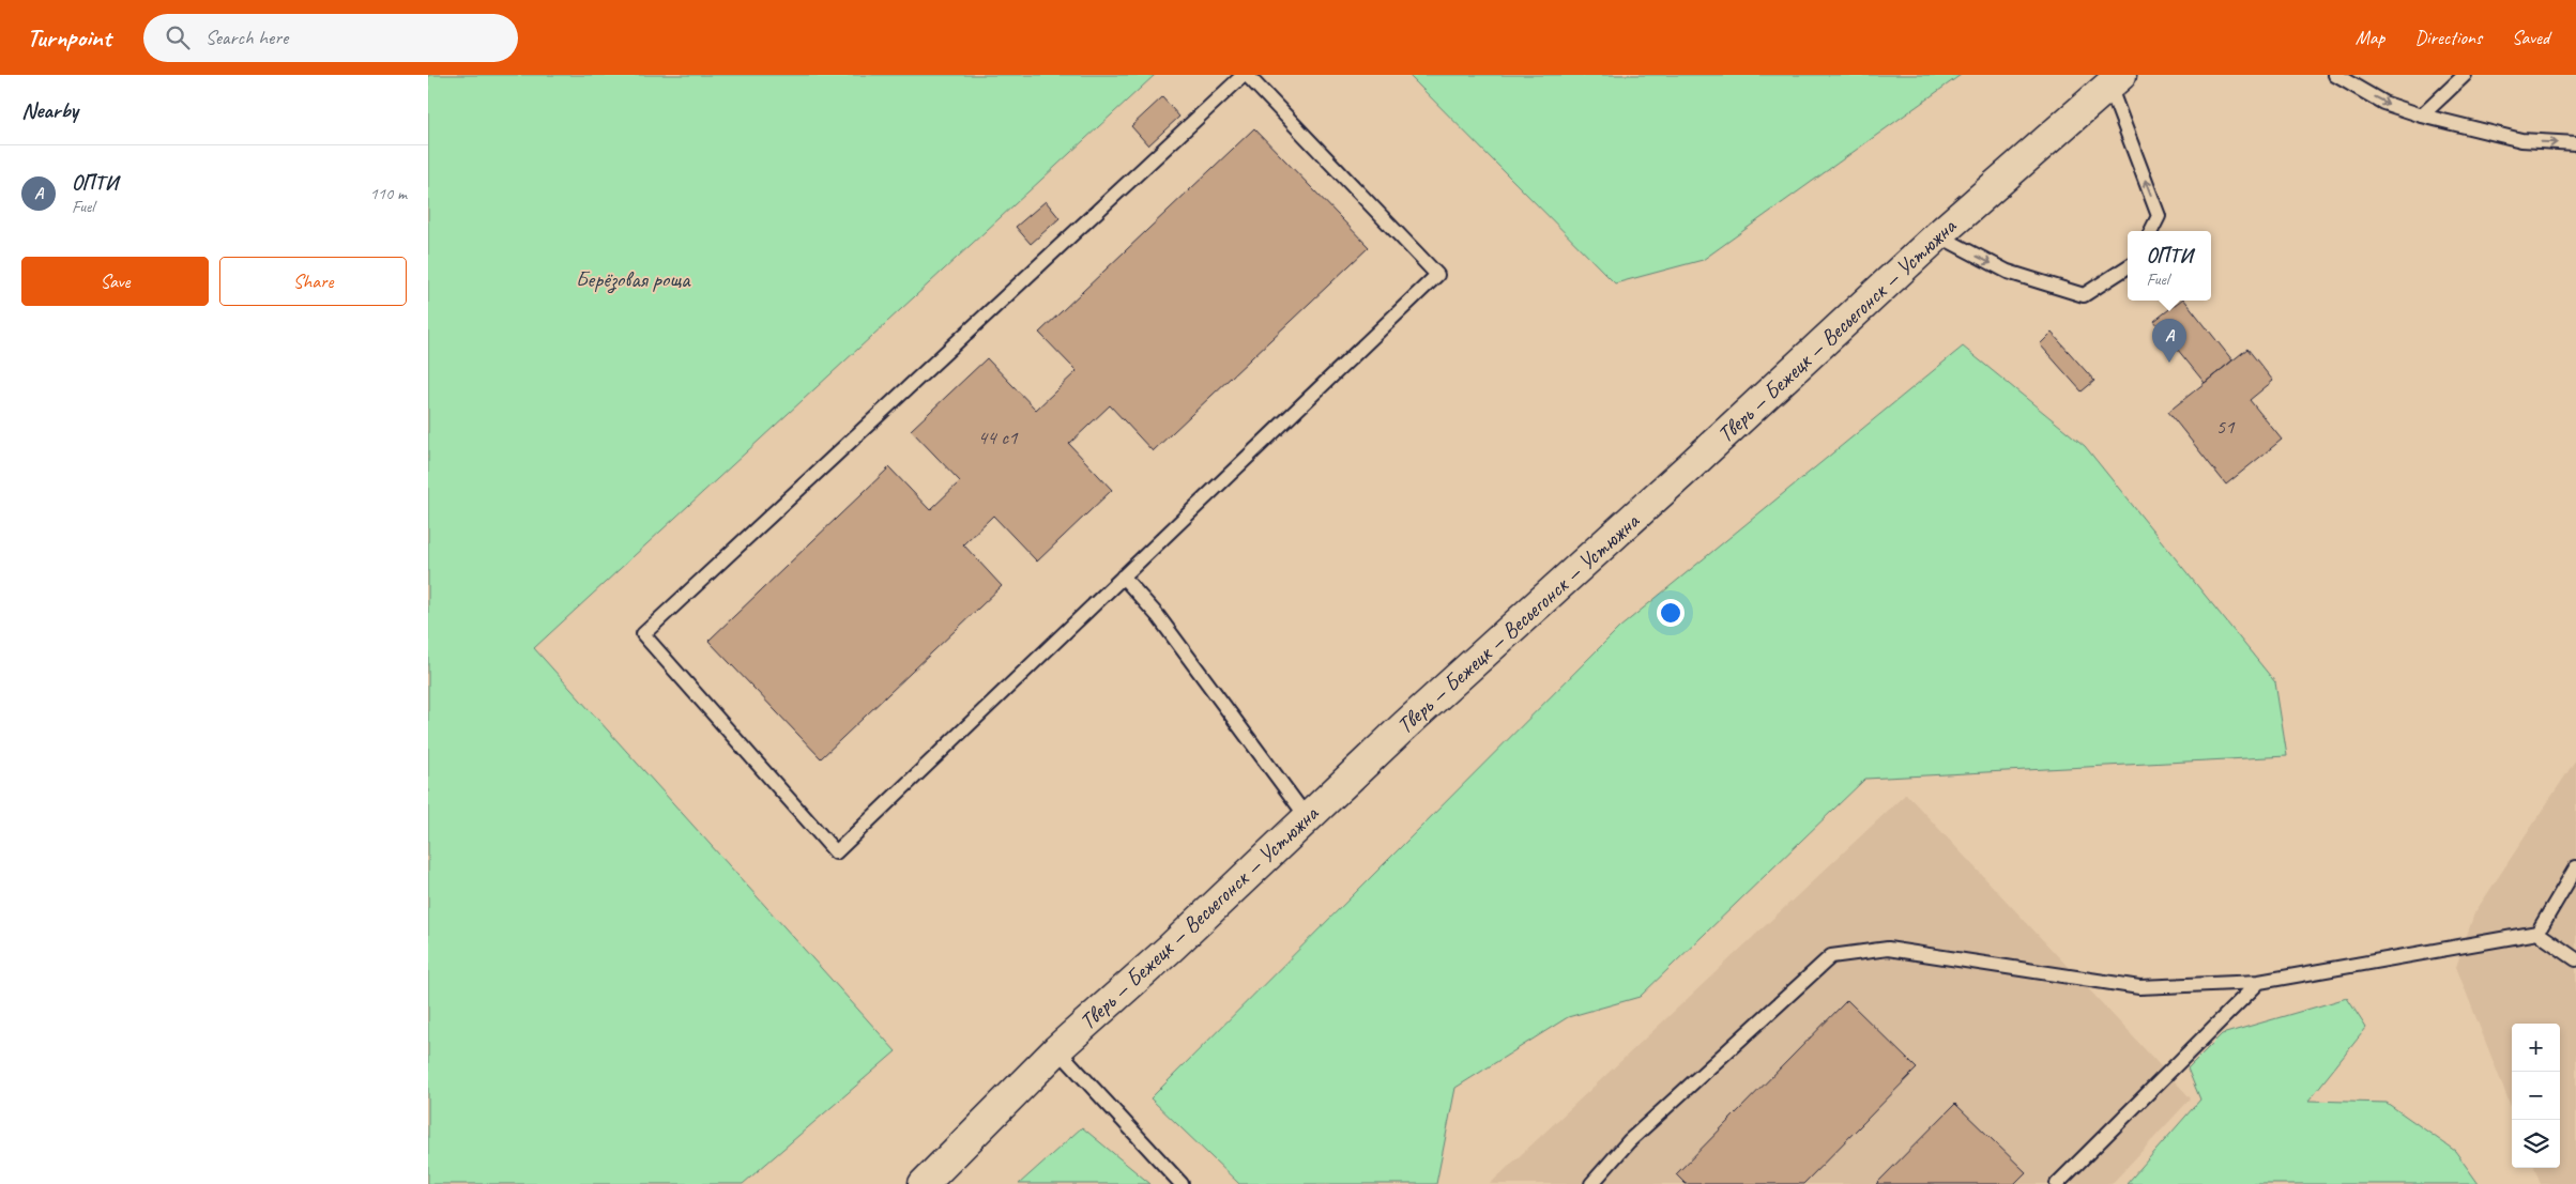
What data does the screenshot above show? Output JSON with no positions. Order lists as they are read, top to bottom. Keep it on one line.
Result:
{"streets":{"main road":["Тверь — Бежецк — Весьегонск — Устюжна"]},"parks":["Берёзовая роща"],"house_numbers":["51","44 с1"],"page":{"header":"Turnpoint","search":"Search here","nav":["Map","Directions","Saved"],"heading":"Nearby","list":[{"mark":"A","name":"ОПТИ","note":"Fuel","value":"110 m"}],"popup":["ОПТИ","Fuel"],"buttons":["Save","Share"],"pins":"A","map_buttons":["+","−"]}}
